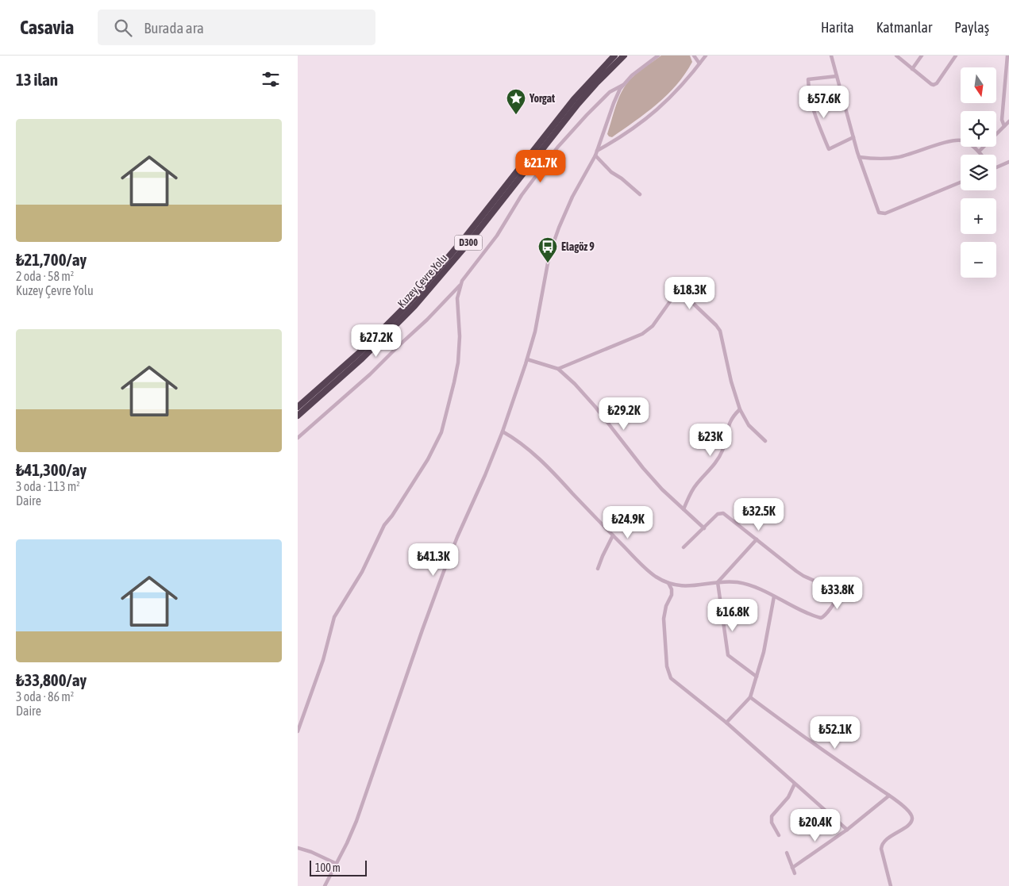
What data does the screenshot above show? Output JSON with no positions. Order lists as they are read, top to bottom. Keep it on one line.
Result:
{"streets":{"highway":["D300","Kuzey Çevre Yolu"]},"places":{"place":["Yorgat"],"bus stop":["Elagöz 9"]},"scale_bar":"100 m","north":"bottom","page":{"header":"Casavia","search":"Burada ara","nav":["Harita","Katmanlar","Paylaş"],"heading":"13 ilan","map_buttons":["+","−"],"price":["₺57.6K","₺21.7K","₺18.3K","₺27.2K","₺29.2K","₺23K","₺32.5K","₺24.9K","₺41.3K","₺33.8K","₺16.8K","₺52.1K","₺20.4K"],"list":[{"name":"₺21,700/ay","note":"2 oda · 58 m² · Kuzey Çevre Yolu"},{"name":"₺41,300/ay","note":"3 oda · 113 m² · Daire"},{"name":"₺33,800/ay","note":"3 oda · 86 m² · Daire"}],"scale":"100 m"}}
